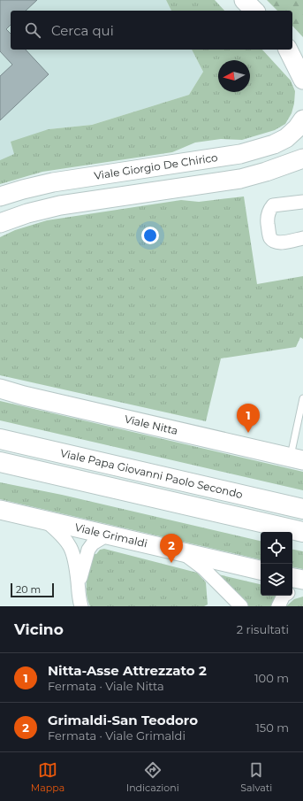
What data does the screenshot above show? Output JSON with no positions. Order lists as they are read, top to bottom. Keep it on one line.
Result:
{"streets":{"main road":["Viale Giorgio De Chirico","Viale Nitta","Viale Papa Giovanni Paolo Secondo","Viale Grimaldi"]},"scale_bar":"20 m","north":"left","page":{"search":"Cerca qui","pins":["1","2"],"scale":"20 m","heading":["Vicino","2 risultati"],"list":[{"mark":"1","name":"Nitta-Asse Attrezzato 2","note":"Fermata · Viale Nitta","value":"100 m"},{"mark":"2","name":"Grimaldi-San Teodoro","note":"Fermata · Viale Grimaldi","value":"150 m"}],"nav":["Mappa","Indicazioni","Salvati"]}}
